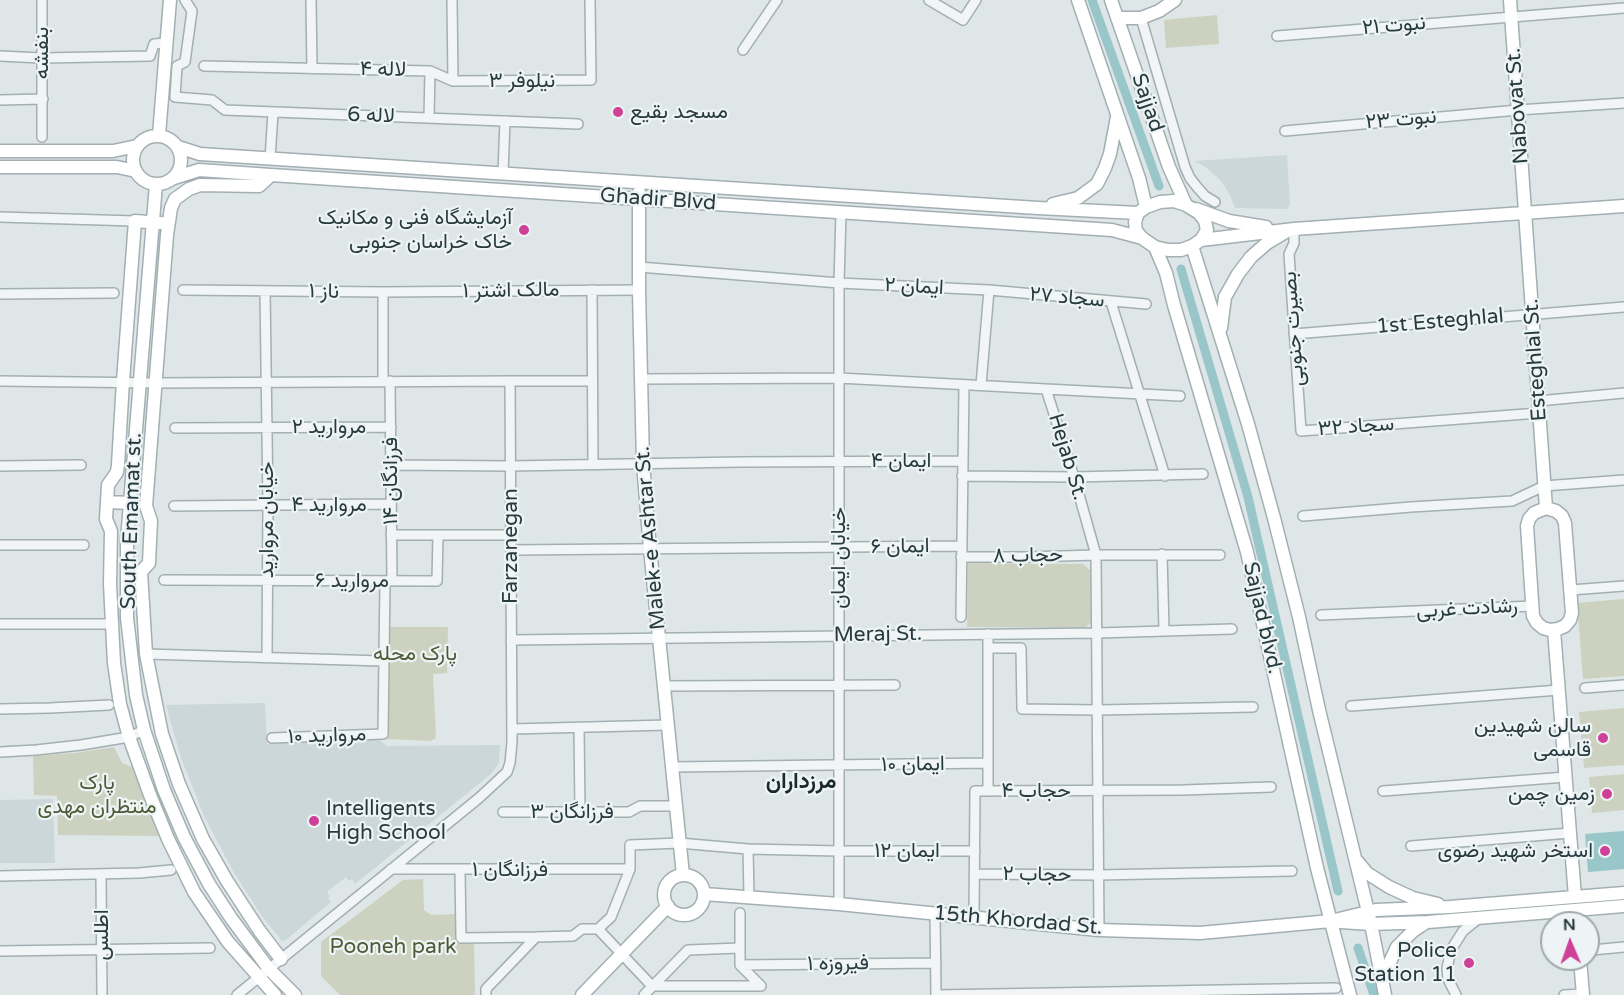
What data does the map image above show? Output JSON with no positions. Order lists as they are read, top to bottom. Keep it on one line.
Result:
{"streets":{"main road":["Sajjad","Nabovat St.","Ghadir Blvd","Esteghlal St.","South Emamat st.","Malek-e Ashtar St.","Sajjad blvd.","15th Khordad St."],"street":["نبوت ۲۱","بنفشه","لاله ۴","نیلوفر ۳","لاله 6","نبوت ۲۳","ایمان ۲","مالک اشتر ۱","ناز ۱","سجاد ۲۷","1st Esteghlal","بصیرت جنوبی","مروارید ۲","سجاد ۳۲","Hejab St.","ایمان ۴","فرزانگان ۱۴","مروارید ۴","خیابان مروارید","Farzanegan","ایمان ۶","حجاب ۸","خیابان ایمان","مروارید ۶","رشادت غربی","Meraj St.","مروارید ۱۰","ایمان ۱۰","حجاب ۴","فرزانگان ۳","ایمان ۱۲","فرزانگان ۱","حجاب ۲","اطلس","فیروزه ۱"]},"crossings":[["نبوت ۲۱","Nabovat St."],["لاله ۴","نیلوفر ۳"],["Sajjad","Ghadir Blvd"],["Sajjad","Sajjad blvd."],["Nabovat St.","نبوت ۲۳"],["Nabovat St.","Esteghlal St."],["Ghadir Blvd","South Emamat st."],["Ghadir Blvd","Malek-e Ashtar St."],["Ghadir Blvd","خیابان ایمان"],["Ghadir Blvd","Sajjad blvd."],["ایمان ۲","سجاد ۲۷"],["ایمان ۲","Malek-e Ashtar St."],["ایمان ۲","خیابان ایمان"],["مالک اشتر ۱","ناز ۱"],["مالک اشتر ۱","فرزانگان ۱۴"],["مالک اشتر ۱","Malek-e Ashtar St."],["ناز ۱","فرزانگان ۱۴"],["ناز ۱","خیابان مروارید"],["1st Esteghlal","بصیرت جنوبی"],["1st Esteghlal","Esteghlal St."],["بصیرت جنوبی","سجاد ۳۲"],["Esteghlal St.","سجاد ۳۲"],["مروارید ۲","فرزانگان ۱۴"],["مروارید ۲","خیابان مروارید"],["Hejab St.","Malek-e Ashtar St."],["Hejab St.","حجاب ۸"],["Hejab St.","خیابان ایمان"],["Hejab St.","Meraj St."],["Hejab St.","حجاب ۴"],["Hejab St.","حجاب ۲"],["Hejab St.","15th Khordad St."],["ایمان ۴","فرزانگان ۱۴"],["ایمان ۴","Malek-e Ashtar St."],["ایمان ۴","Farzanegan"],["ایمان ۴","خیابان ایمان"],["فرزانگان ۱۴","مروارید ۴"],["فرزانگان ۱۴","مروارید ۶"],["فرزانگان ۱۴","مروارید ۱۰"],["مروارید ۴","خیابان مروارید"],["خیابان مروارید","مروارید ۶"],["South Emamat st.","Farzanegan"],["Malek-e Ashtar St.","ایمان ۶"],["Malek-e Ashtar St.","Meraj St."],["Malek-e Ashtar St.","ایمان ۱۰"],["Malek-e Ashtar St.","فرزانگان ۳"],["Malek-e Ashtar St.","ایمان ۱۲"],["Malek-e Ashtar St.","15th Khordad St."],["Farzanegan","ایمان ۶"],["Farzanegan","Meraj St."],["Farzanegan","فرزانگان ۱"],["ایمان ۶","خیابان ایمان"],["خیابان ایمان","Meraj St."],["خیابان ایمان","ایمان ۱۰"],["خیابان ایمان","ایمان ۱۲"],["خیابان ایمان","15th Khordad St."],["Sajjad blvd.","15th Khordad St."],["حجاب ۴","ایمان ۱۲"],["ایمان ۱۲","فرزانگان ۱"]],"districts":["مرزداران"],"parks":["پارک محله","پارک منتظران مهدی","Pooneh park"],"places":["مسجد بقیع","آزمایشگاه فنی و مکانیک خاک خراسان جنوبی","سالن شهیدین قاسمی","زمین چمن","Intelligents High School","استخر شهید رضوی","Police Station 11"],"north":"top"}
